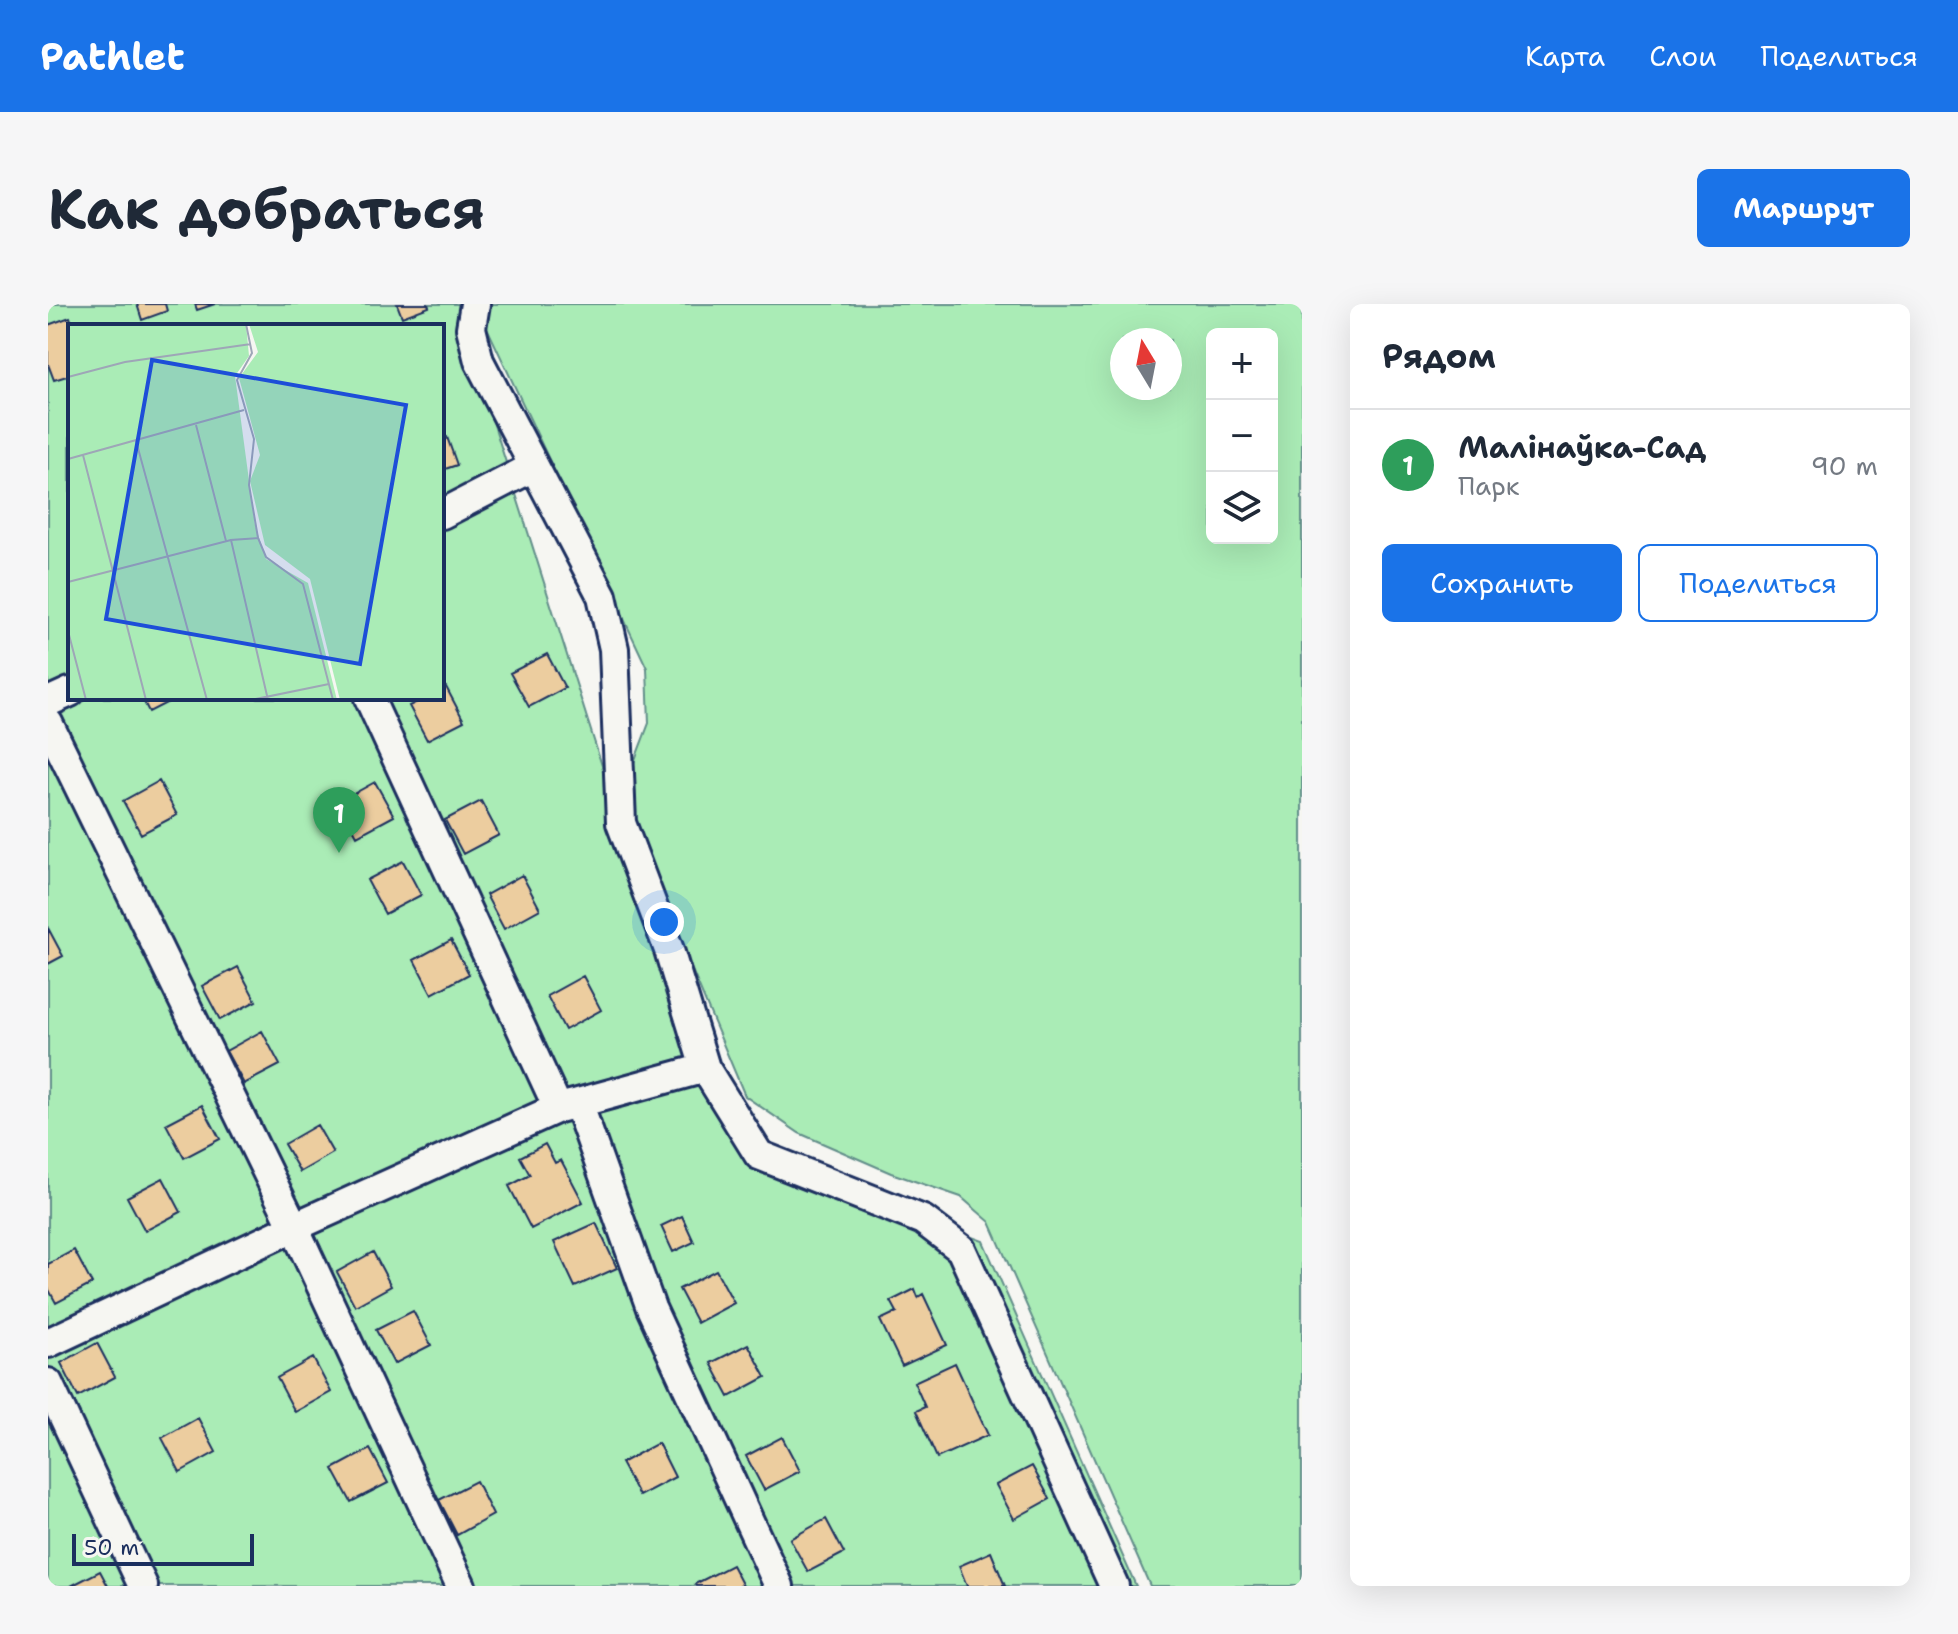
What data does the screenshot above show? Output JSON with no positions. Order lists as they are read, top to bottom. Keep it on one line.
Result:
{"scale_bar":"50 m","north":"top","page":{"header":"Pathlet","nav":["Карта","Слои","Поделиться"],"buttons":["Маршрут",["Сохранить","Поделиться"]],"title":"Как добраться","heading":"Рядом","map_buttons":["+","−"],"list":[{"mark":"1","name":"Малінаўка-Сад","note":"Парк","value":"90 m"}],"pins":"1","scale":"50 m"}}
